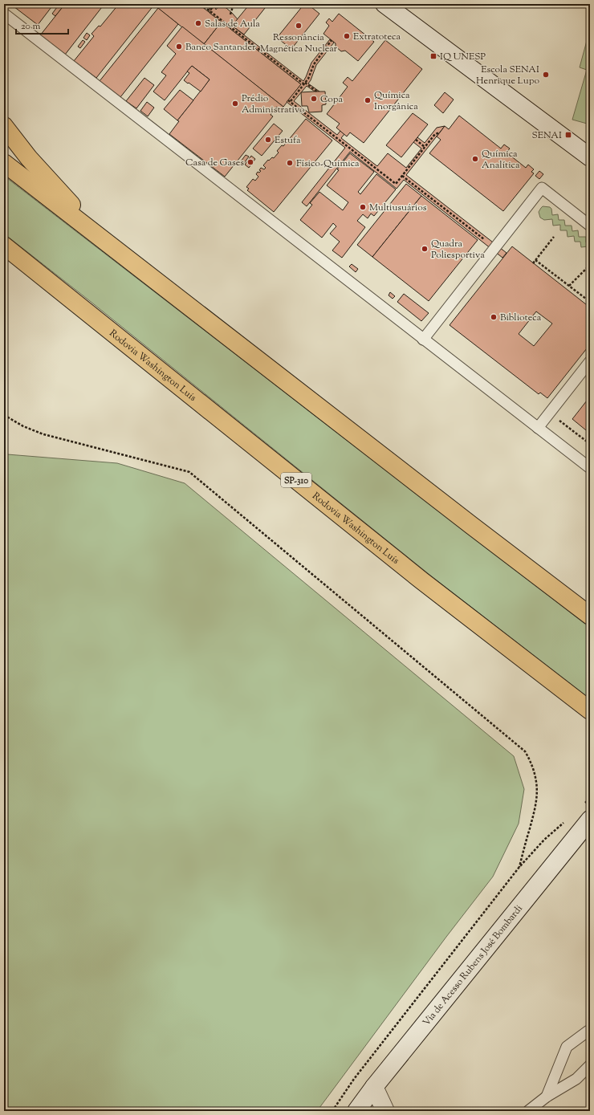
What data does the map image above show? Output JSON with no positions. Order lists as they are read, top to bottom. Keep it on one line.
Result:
{"streets":{"highway":["Rodovia Washington Luís","SP-310"],"main road":["Via de Acesso Rubens José Bombardi"]},"places":{"other":["Salas de Aula","Ressonância Magnética Nuclear","Extratoteca","Banco Santander","Escola SENAI Henrique Lupo","Copa","Química Inorgânica","Prédio Administrativo","Estufa","Química Analítica","Casa de Gases","Físico-Química","Multiusuários","Quadra Poliesportiva","Biblioteca"],"transit":["IQ UNESP","SENAI"]},"scale_bar":"20 m"}
